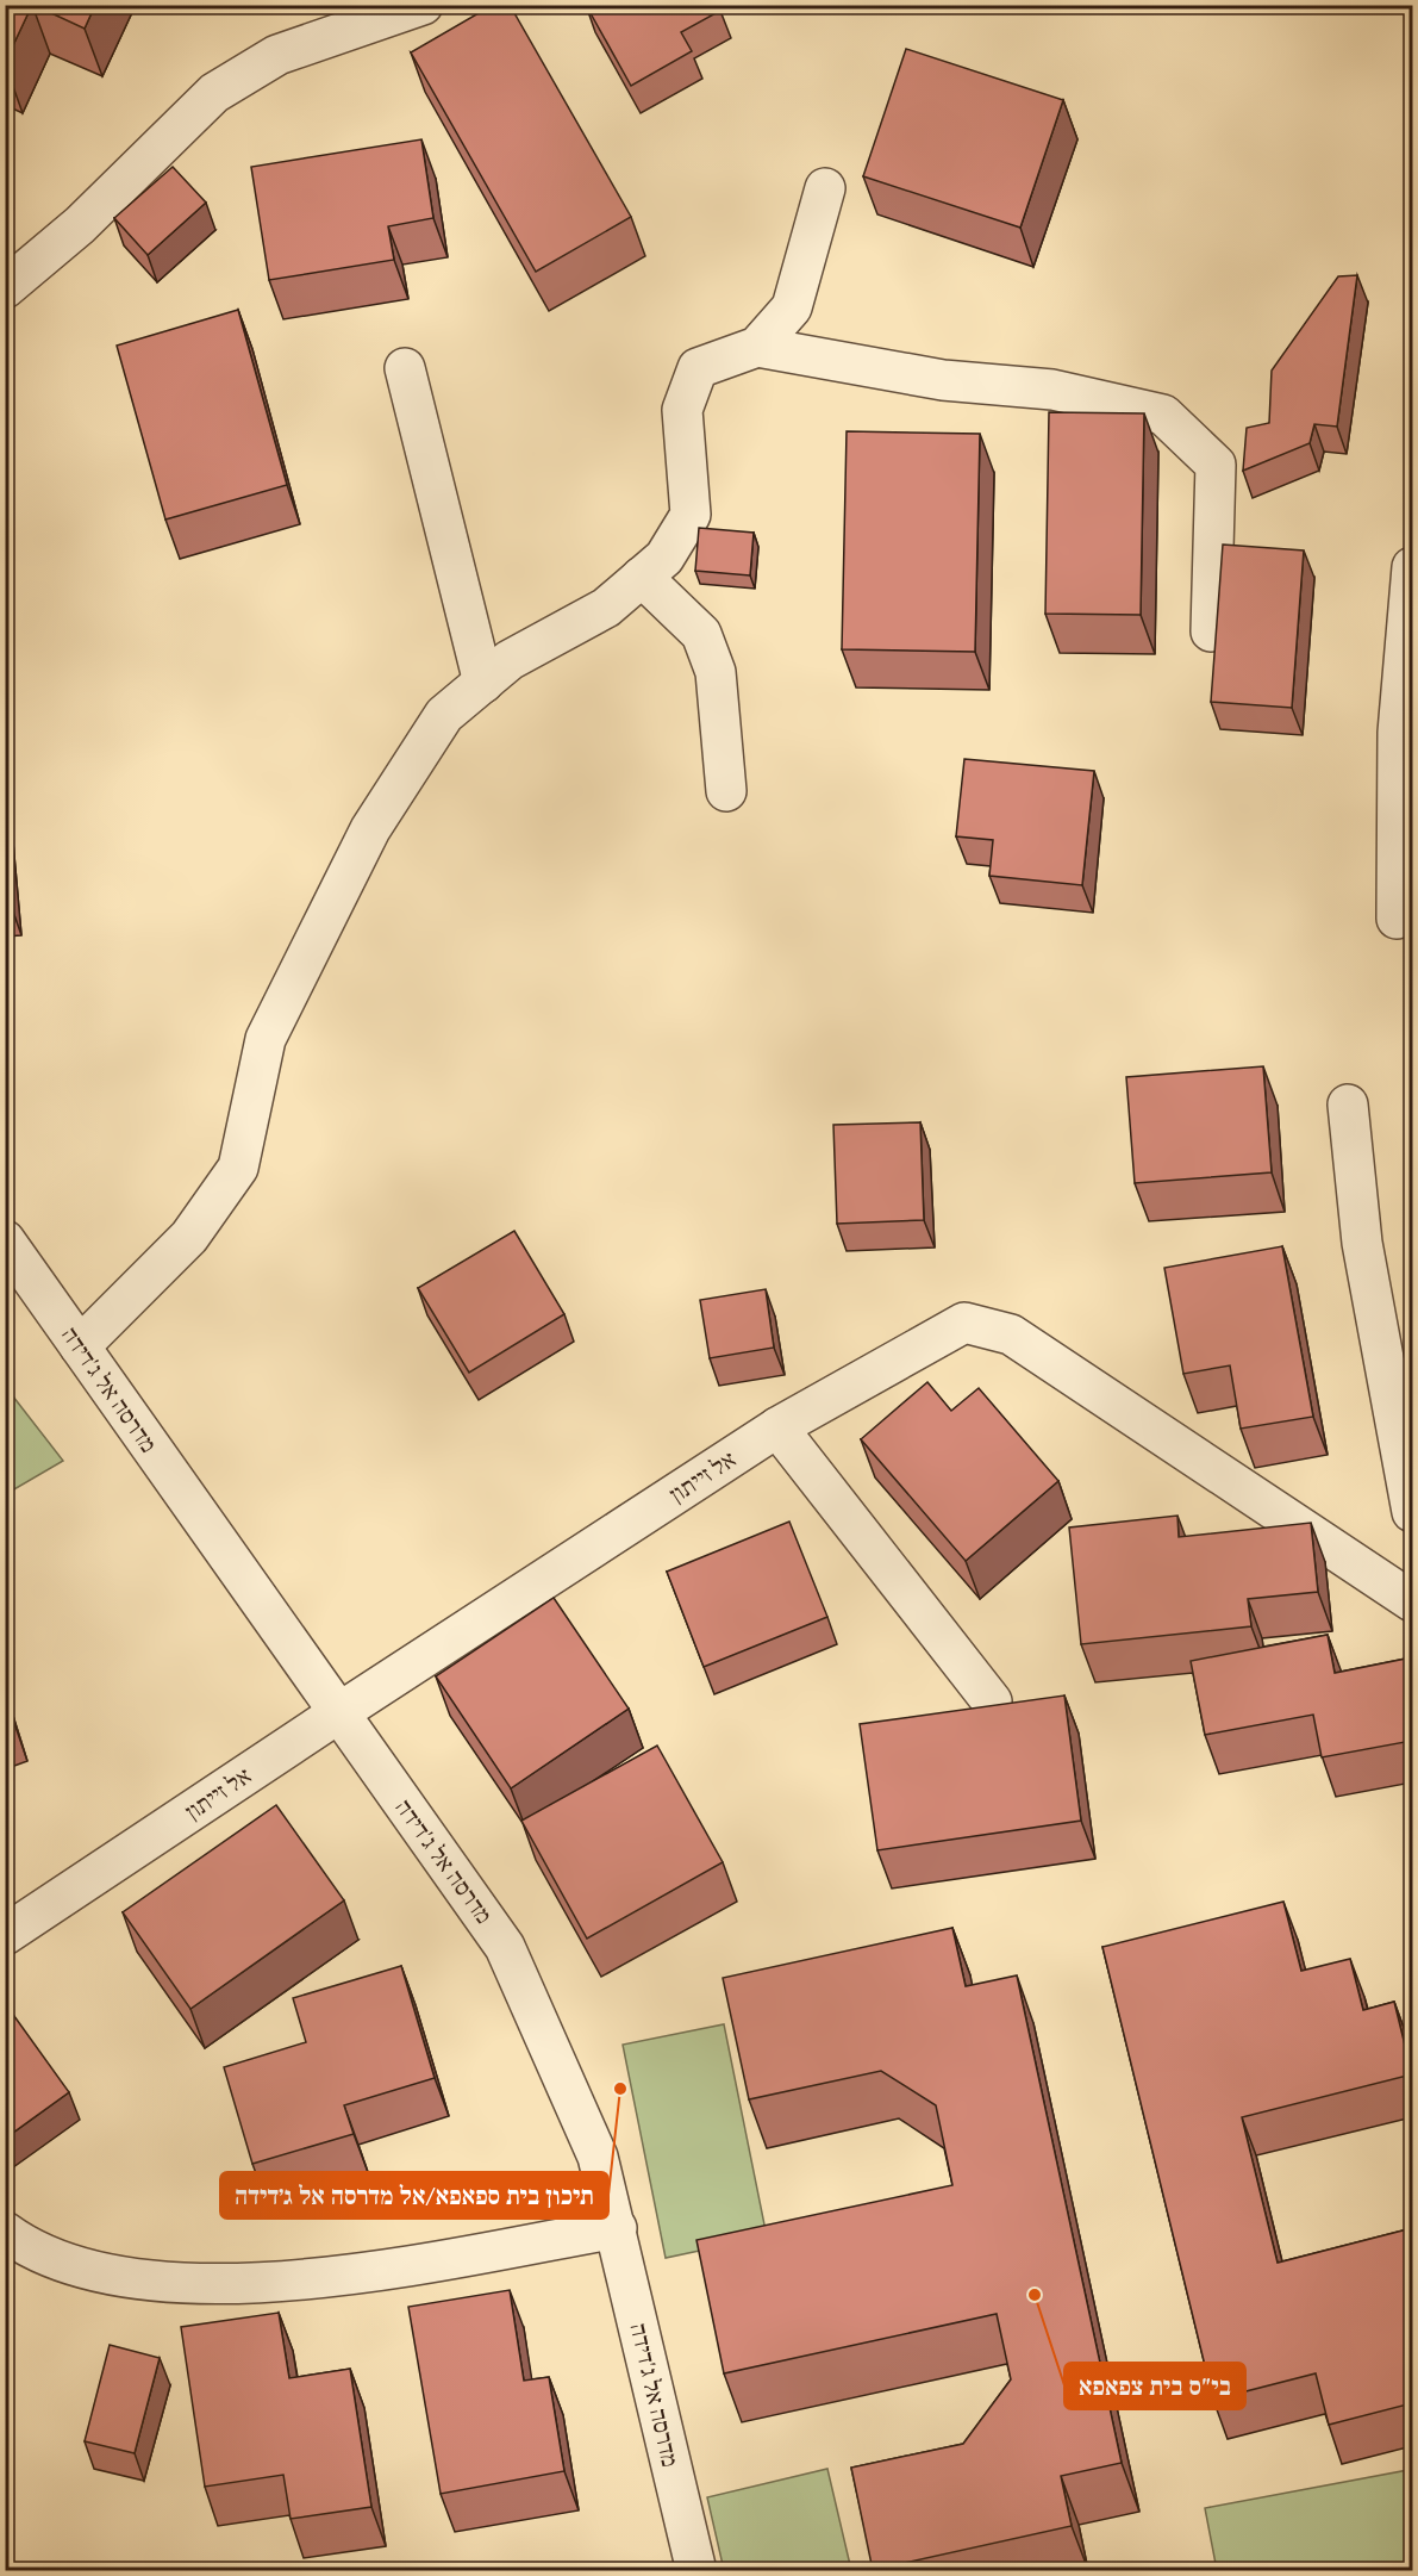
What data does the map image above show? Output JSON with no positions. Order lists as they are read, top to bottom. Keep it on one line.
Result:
{"streets":{"street":["מדרסה אל ג'דידה","אל זייתון"]},"crossings":[["מדרסה אל ג'דידה","אל זייתון"]],"places":["תיכון בית ספאפא/אל מדרסה אל ג׳דידה","בי\"ס בית צפאפא"]}
